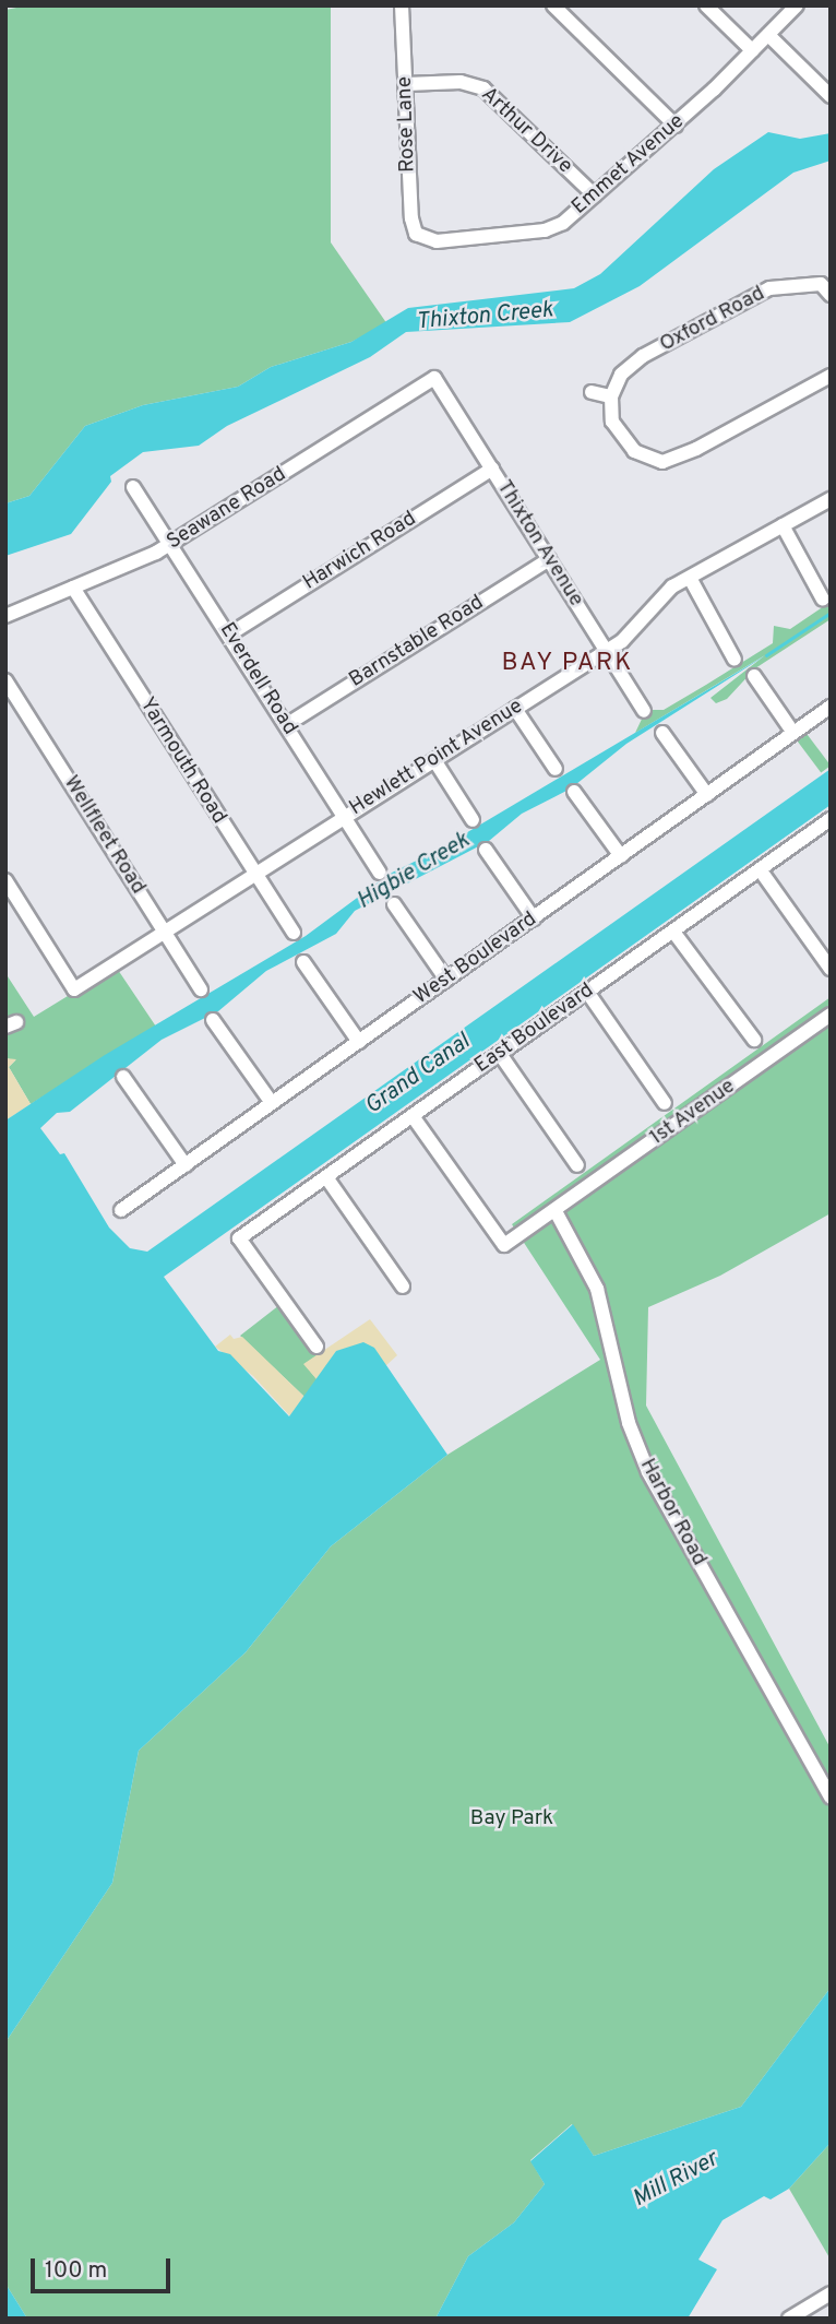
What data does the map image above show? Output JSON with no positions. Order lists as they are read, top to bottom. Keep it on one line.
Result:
{"streets":{"street":["Rose Lane","Arthur Drive","Emmet Avenue","Oxford Road","Seawane Road","Thixton Avenue","Harwich Road","Barnstable Road","Everdell Road","Hewlett Point Avenue","Yarmouth Road","Wellfleet Road","West Boulevard","East Boulevard","1st Avenue","Harbor Road"]},"crossings":[["Rose Lane","Arthur Drive"],["Rose Lane","Emmet Avenue"],["Arthur Drive","Emmet Avenue"],["Seawane Road","Thixton Avenue"],["Seawane Road","Everdell Road"],["Seawane Road","Yarmouth Road"],["Thixton Avenue","Harwich Road"],["Thixton Avenue","Barnstable Road"],["Thixton Avenue","Hewlett Point Avenue"],["Harwich Road","Everdell Road"],["Barnstable Road","Everdell Road"],["Everdell Road","Hewlett Point Avenue"],["Hewlett Point Avenue","Yarmouth Road"],["Hewlett Point Avenue","Wellfleet Road"],["East Boulevard","1st Avenue"],["1st Avenue","Harbor Road"]],"districts":["BAY PARK"],"water":["Thixton Creek","Higbie Creek","Grand Canal","Mill River"],"parks":["Bay Park"],"scale_bar":"100 m"}
